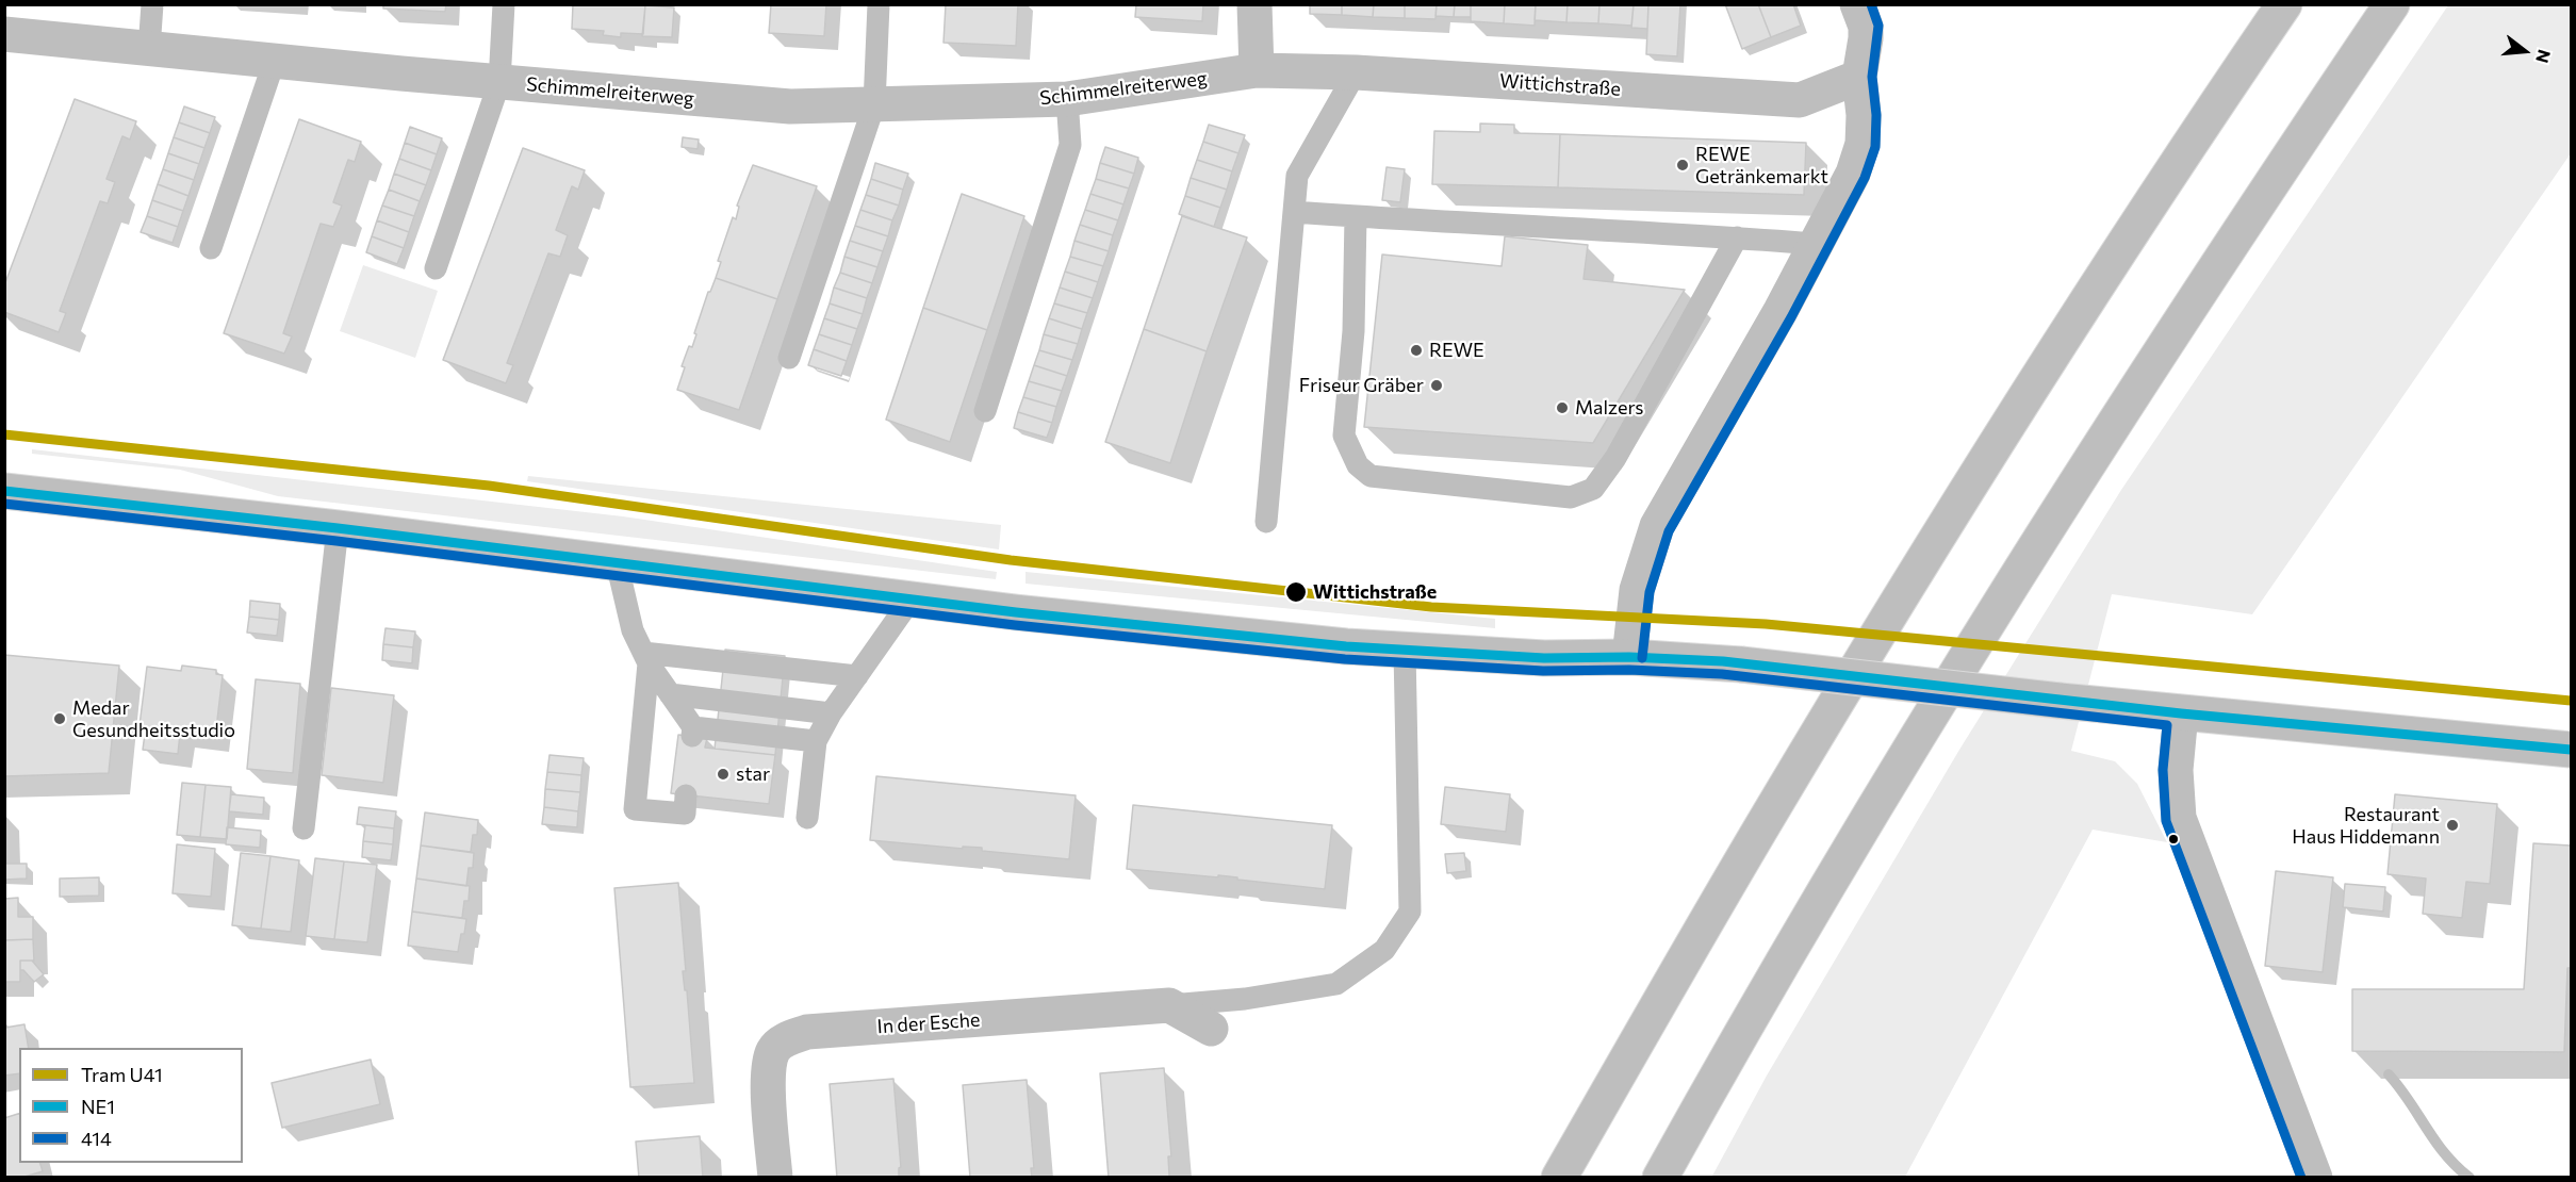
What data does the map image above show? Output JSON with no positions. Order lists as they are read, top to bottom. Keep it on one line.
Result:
{"streets":{"main road":["Wittichstraße","Schimmelreiterweg","In der Esche"]},"crossings":[["Wittichstraße","Schimmelreiterweg"]],"places":["REWE Getränkemarkt","REWE","Friseur Gräber","Malzers","Wittichstraße","Medar Gesundheitsstudio","star","Restaurant Haus Hiddemann"],"lines":["transit line 414","tram line U41","transit line NE1"],"legend":["Tram U41","NE1","414"],"north":"right"}
